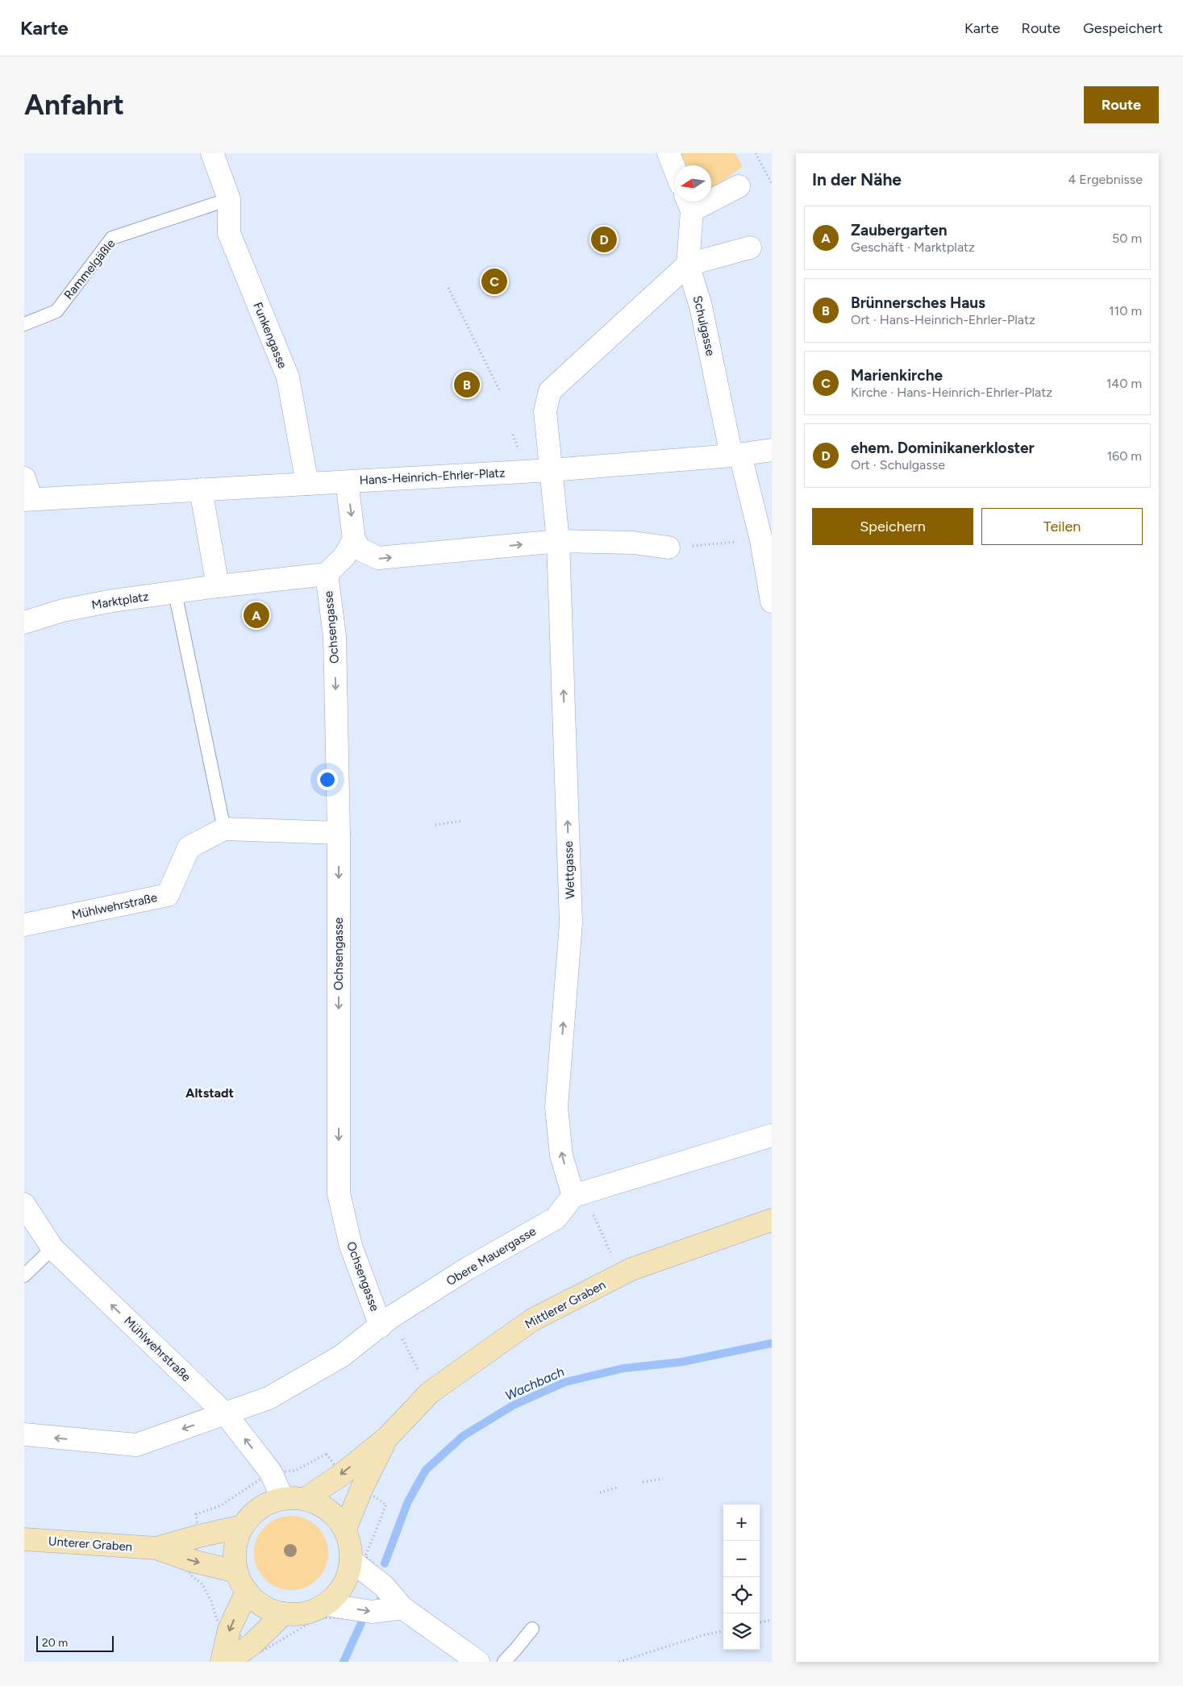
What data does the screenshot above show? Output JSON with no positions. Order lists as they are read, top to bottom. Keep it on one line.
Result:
{"streets":{"street":["Schulgasse","Funkengasse","Hans-Heinrich-Ehrler-Platz","Marktplatz","Ochsengasse","Wettgasse","Mühlwehrstraße","Obere Mauergasse","Mittlerer Graben","Unterer Graben"],"lane":["Rammelgäßle"]},"crossings":[["Rammelgäßle","Funkengasse"],["Schulgasse","Hans-Heinrich-Ehrler-Platz"],["Marktplatz","Ochsengasse"],["Ochsengasse","Mühlwehrstraße"],["Ochsengasse","Obere Mauergasse"],["Wettgasse","Obere Mauergasse"],["Mühlwehrstraße","Obere Mauergasse"],["Mühlwehrstraße","Mittlerer Graben"],["Mühlwehrstraße","Unterer Graben"],["Mittlerer Graben","Unterer Graben"]],"one_way":["Ochsengasse","Wettgasse","Mühlwehrstraße"],"districts":["Altstadt"],"water":["Wachbach"],"scale_bar":"20 m","north":"left","page":{"header":"Karte","nav":["Karte","Route","Gespeichert"],"buttons":["Route",["Speichern","Teilen"]],"title":"Anfahrt","heading":["In der Nähe","4 Ergebnisse"],"list":[{"mark":"A","name":"Zaubergarten","note":"Geschäft · Marktplatz","value":"50 m"},{"mark":"B","name":"Brünnersches Haus","note":"Ort · Hans-Heinrich-Ehrler-Platz","value":"110 m"},{"mark":"C","name":"Marienkirche","note":"Kirche · Hans-Heinrich-Ehrler-Platz","value":"140 m"},{"mark":"D","name":"ehem. Dominikanerkloster","note":"Ort · Schulgasse","value":"160 m"}],"pins":["D","C","B","A"],"map_buttons":["+","−"],"scale":"20 m"}}
